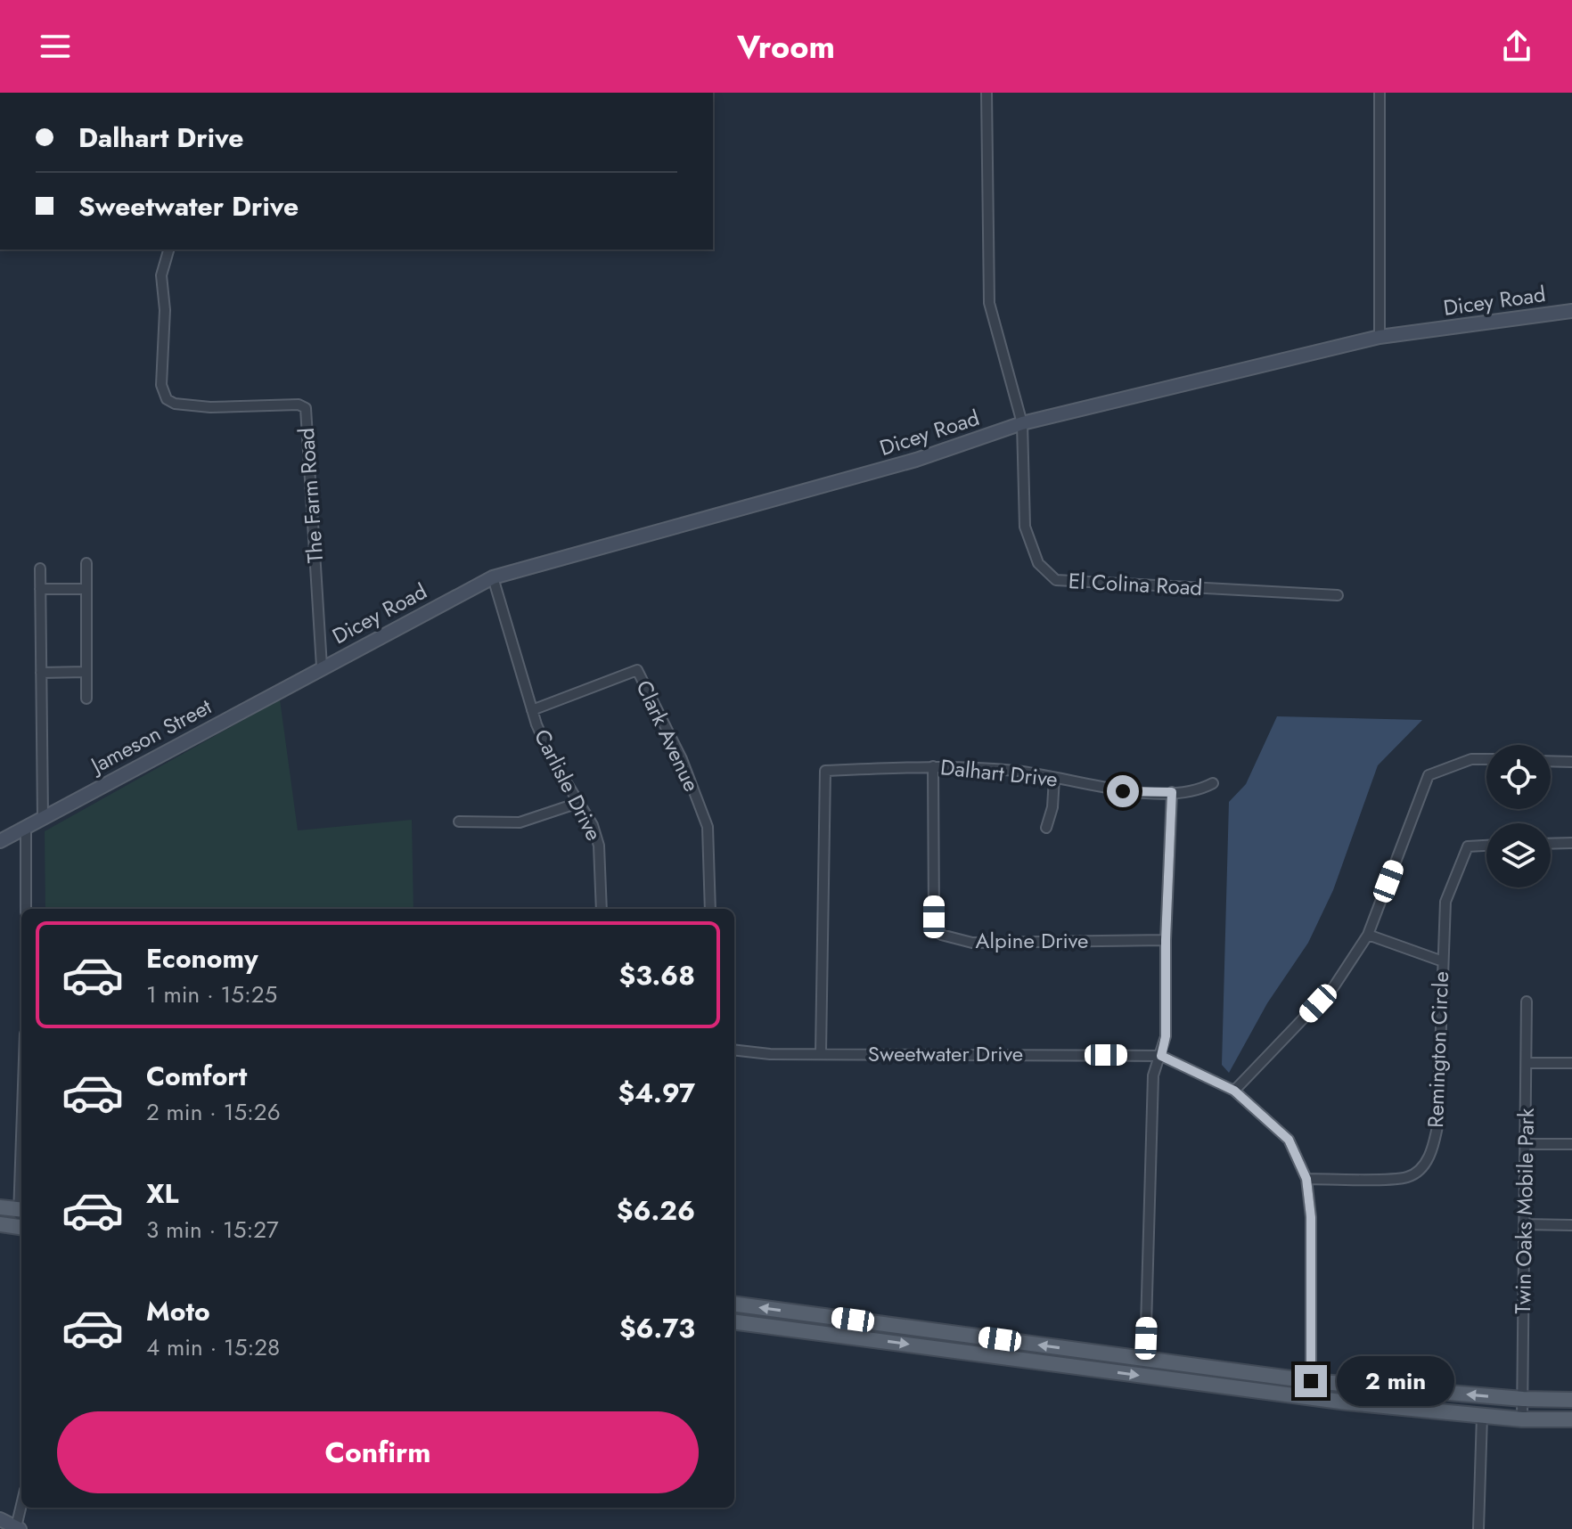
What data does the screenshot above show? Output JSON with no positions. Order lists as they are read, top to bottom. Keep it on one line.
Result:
{"streets":{"street":["Dicey Road","The Farm Road","El Colina Road","Jameson Street","Clark Avenue","Dalhart Drive","Carlisle Drive","Alpine Drive","Remington Circle","Sweetwater Drive","Twin Oaks Mobile Park"]},"crossings":[["Dicey Road","The Farm Road"],["Dicey Road","El Colina Road"],["Dicey Road","Jameson Street"],["Dicey Road","Carlisle Drive"],["The Farm Road","Jameson Street"],["Clark Avenue","Carlisle Drive"],["Dalhart Drive","Alpine Drive"],["Dalhart Drive","Sweetwater Drive"],["Remington Circle","Sweetwater Drive"]],"page":{"header":"Vroom","banner":["Dalhart Drive","Sweetwater Drive"],"list":[{"name":"Economy","note":"1 min · 15:25","value":"$3.68"},{"name":"Comfort","note":"2 min · 15:26","value":"$4.97"},{"name":"XL","note":"3 min · 15:27","value":"$6.26"},{"name":"Moto","note":"4 min · 15:28","value":"$6.73"}],"bubble":"2 min","buttons":"Confirm"}}
